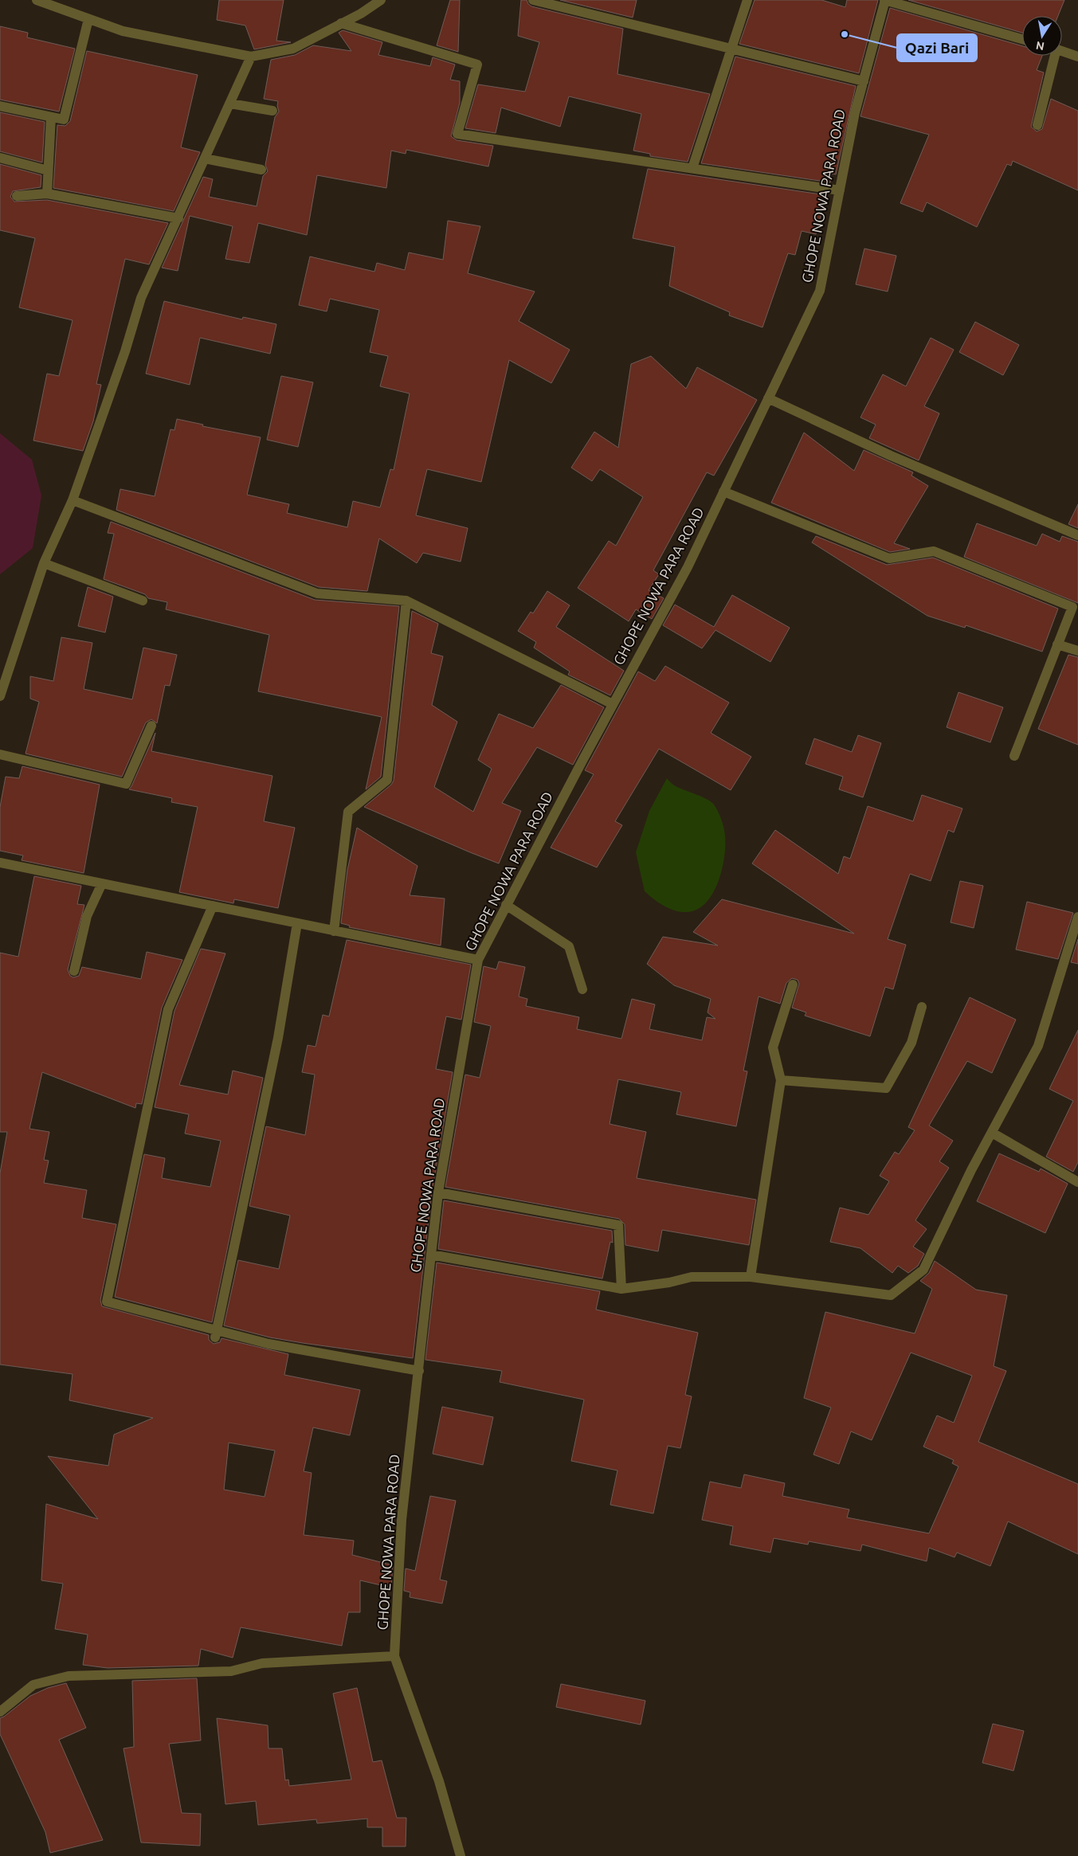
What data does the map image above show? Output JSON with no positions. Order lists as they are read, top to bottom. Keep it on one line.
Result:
{"streets":{"street":["GHOPE NOWA PARA ROAD"]},"places":["Qazi Bari"],"north":"bottom"}
